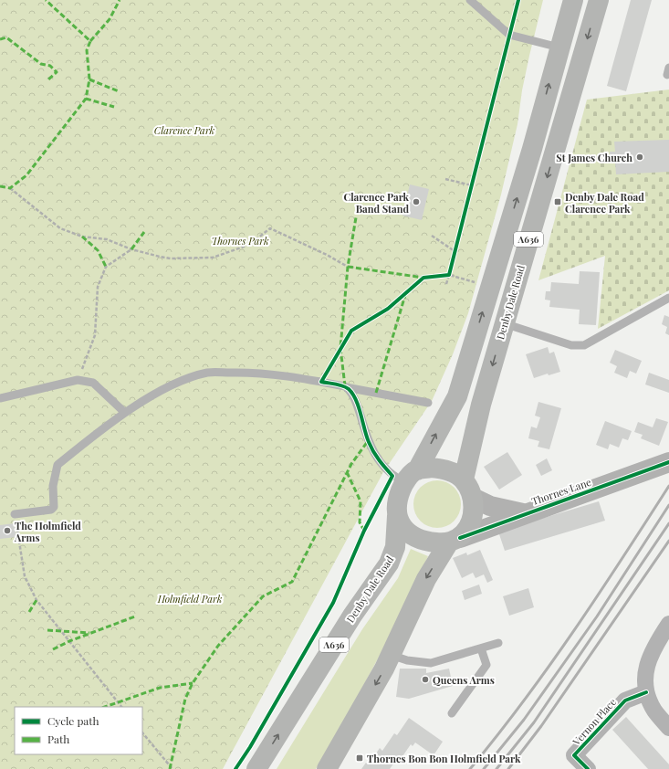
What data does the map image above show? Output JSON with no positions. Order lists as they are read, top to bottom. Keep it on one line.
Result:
{"streets":{"main road":["A636","Denby Dale Road"],"street":["Thornes Lane","Vernon Place"]},"crossings":[["A636","Denby Dale Road"],["A636","Thornes Lane"],["Denby Dale Road","Thornes Lane"]],"parks":["Clarence Park","Thornes Park","Holmfield Park"],"places":{"other":["St James Church","Clarence Park Band Stand","The Holmfield Arms","Queens Arms"],"transit":["Denby Dale Road Clarence Park","Thornes Bon Bon Holmfield Park"]},"legend":["Cycle path","Path"]}
